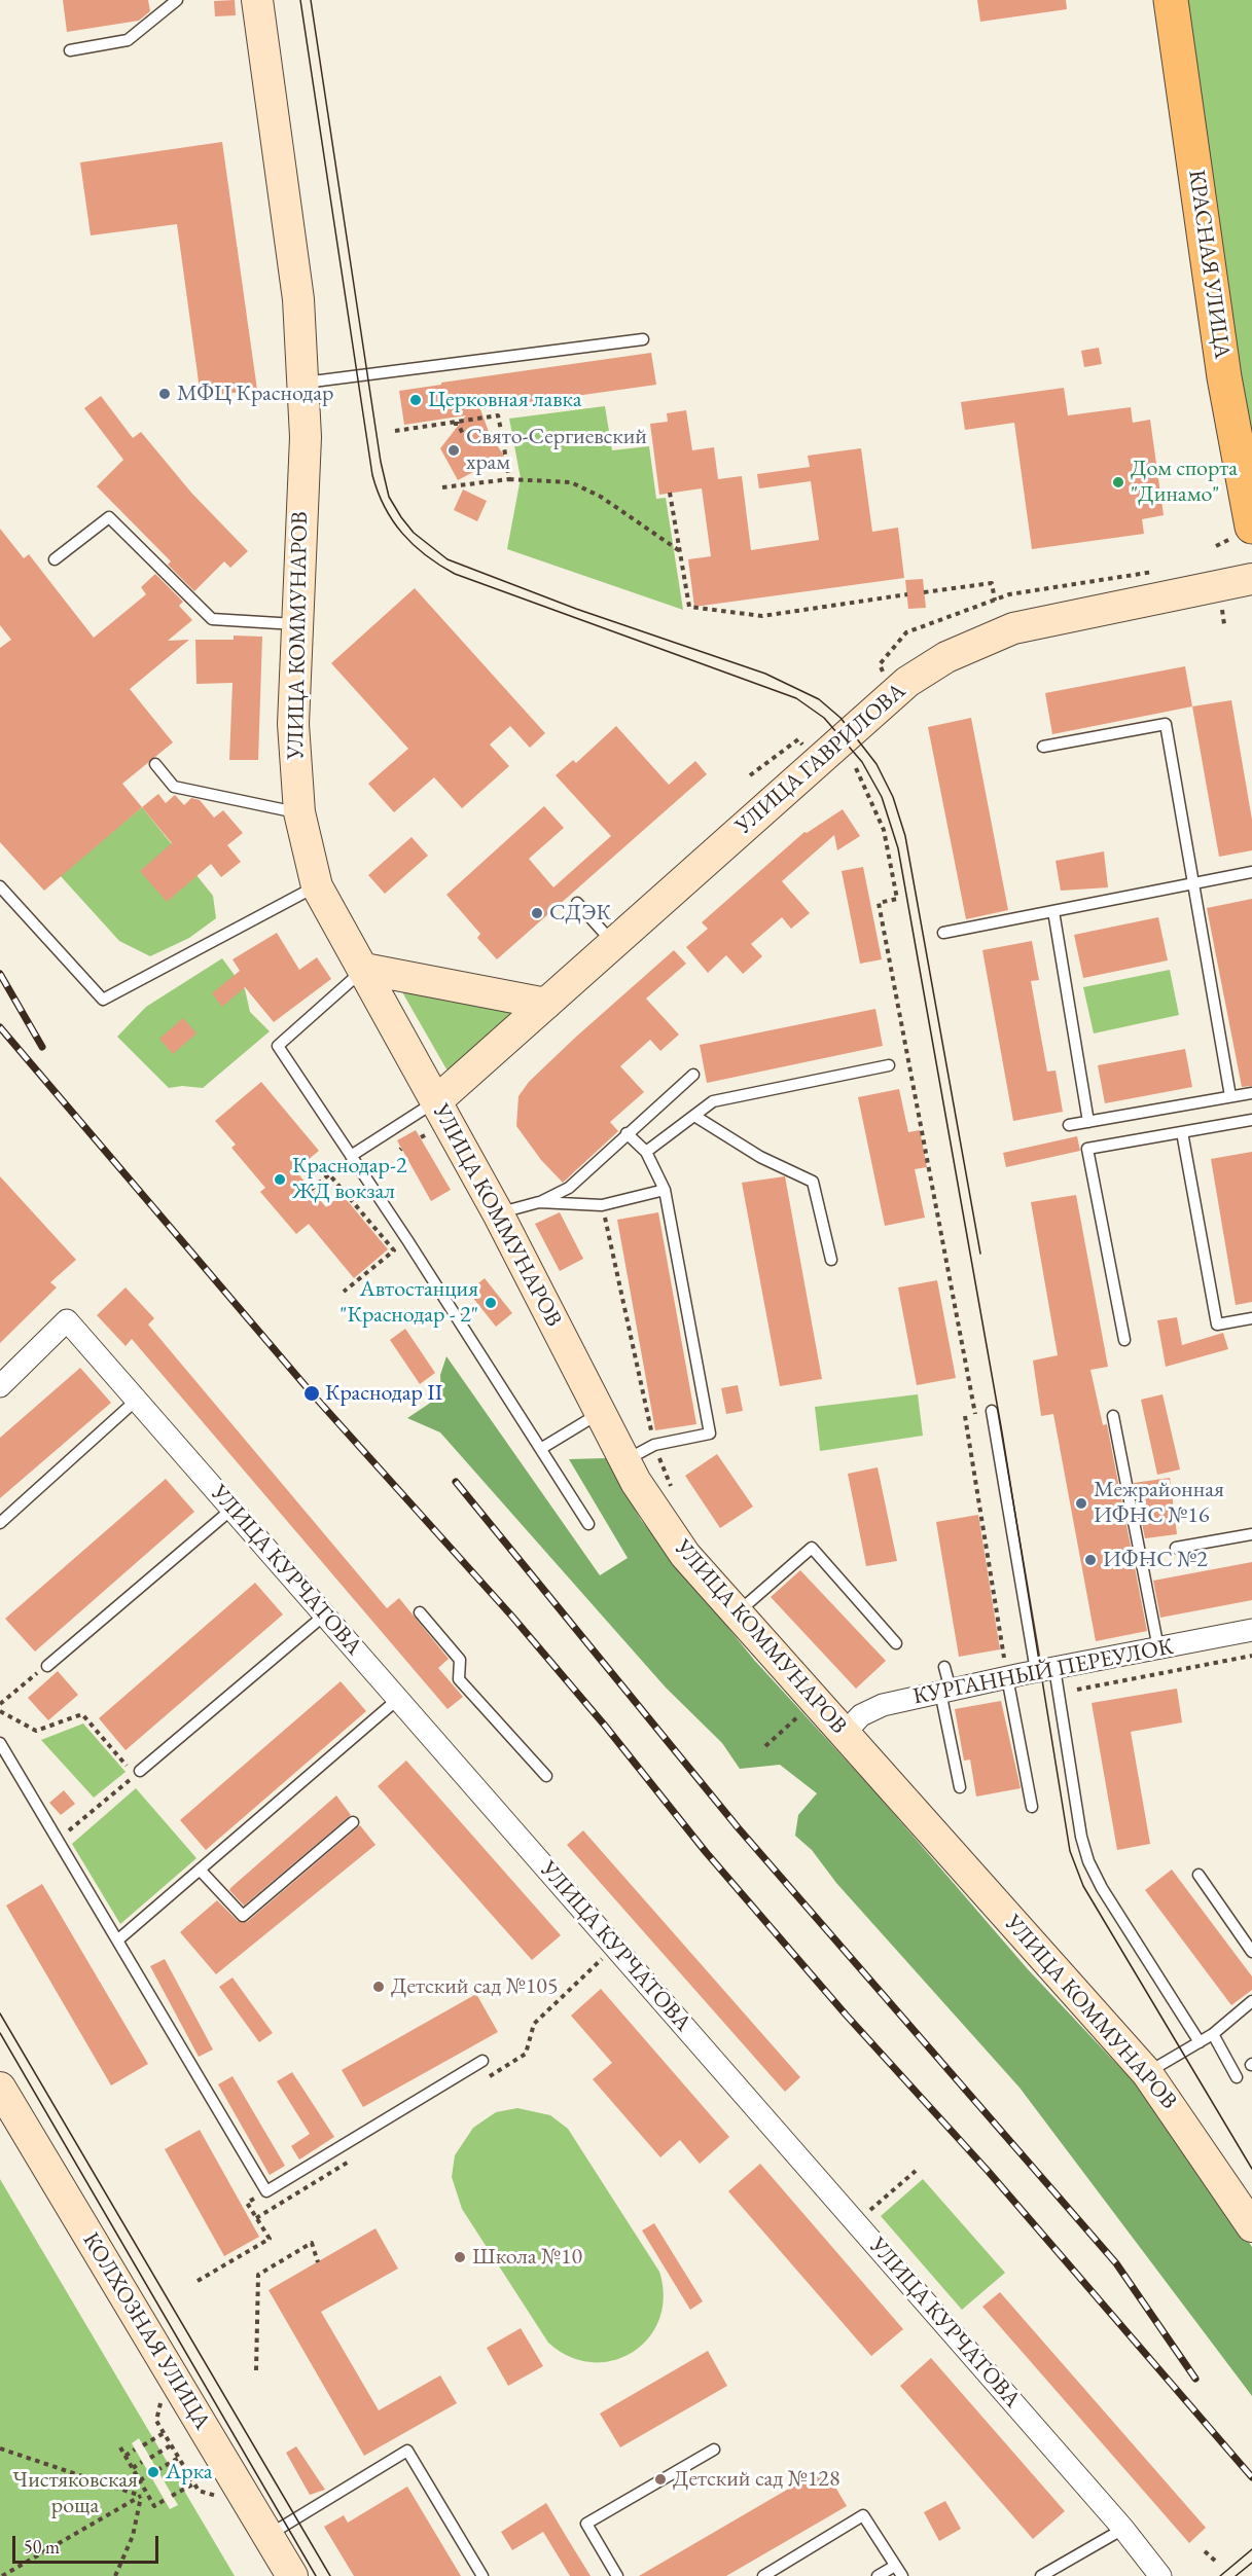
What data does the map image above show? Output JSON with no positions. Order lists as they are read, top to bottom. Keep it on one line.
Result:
{"streets":{"main road":["КРАСНАЯ УЛИЦА","УЛИЦА КОММУНАРОВ","УЛИЦА ГАВРИЛОВА","КОЛХОЗНАЯ УЛИЦА"],"street":["УЛИЦА КУРЧАТОВА","КУРГАННЫЙ ПЕРЕУЛОК"]},"crossings":[["УЛИЦА КОММУНАРОВ","УЛИЦА ГАВРИЛОВА"],["УЛИЦА КОММУНАРОВ","КУРГАННЫЙ ПЕРЕУЛОК"]],"parks":["Чистяковская роща"],"places":["МФЦ Краснодар","Церковная лавка","Свято-Сергиевский храм","Дом спорта \"Динамо\"","СДЭК","Краснодар-2 ЖД вокзал","Автостанция \"Краснодар - 2\"","Краснодар II","Межрайонная ИФНС №16","ИФНС №2","Детский сад №105","Школа №10","Арка","Детский сад №128"],"scale_bar":"50 m"}
